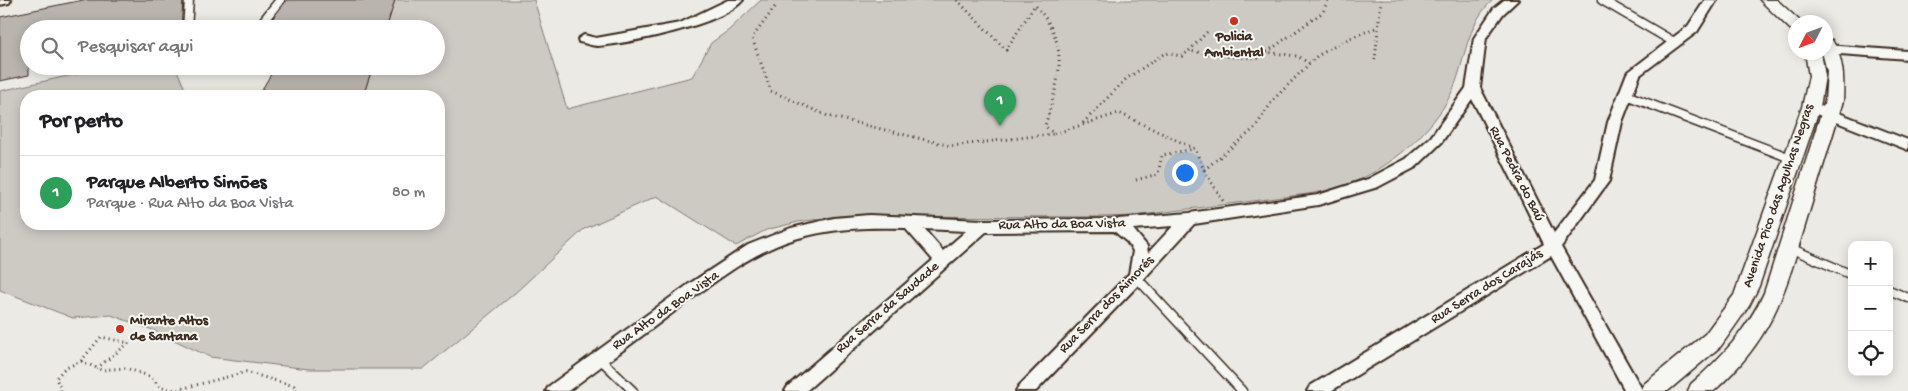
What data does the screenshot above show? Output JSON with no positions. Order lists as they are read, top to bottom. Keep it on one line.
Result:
{"streets":{"street":["Rua Pedra do Baú","Avenida Pico das Agulhas Negras","Rua Alto da Boa Vista","Rua Serra dos Carajás","Rua Serra dos Aimorés","Rua Serra da Saudade"]},"crossings":[["Rua Pedra do Baú","Rua Alto da Boa Vista"],["Rua Pedra do Baú","Rua Serra dos Carajás"],["Rua Alto da Boa Vista","Rua Serra dos Aimorés"],["Rua Alto da Boa Vista","Rua Serra da Saudade"]],"places":["Policia Ambiental","Mirante Altos de Santana"],"north":"bottom left","page":{"search":"Pesquisar aqui","pins":"1","heading":"Por perto","list":[{"mark":"1","name":"Parque Alberto Simões","note":"Parque · Rua Alto da Boa Vista","value":"80 m"}],"map_buttons":["+","−"]}}
